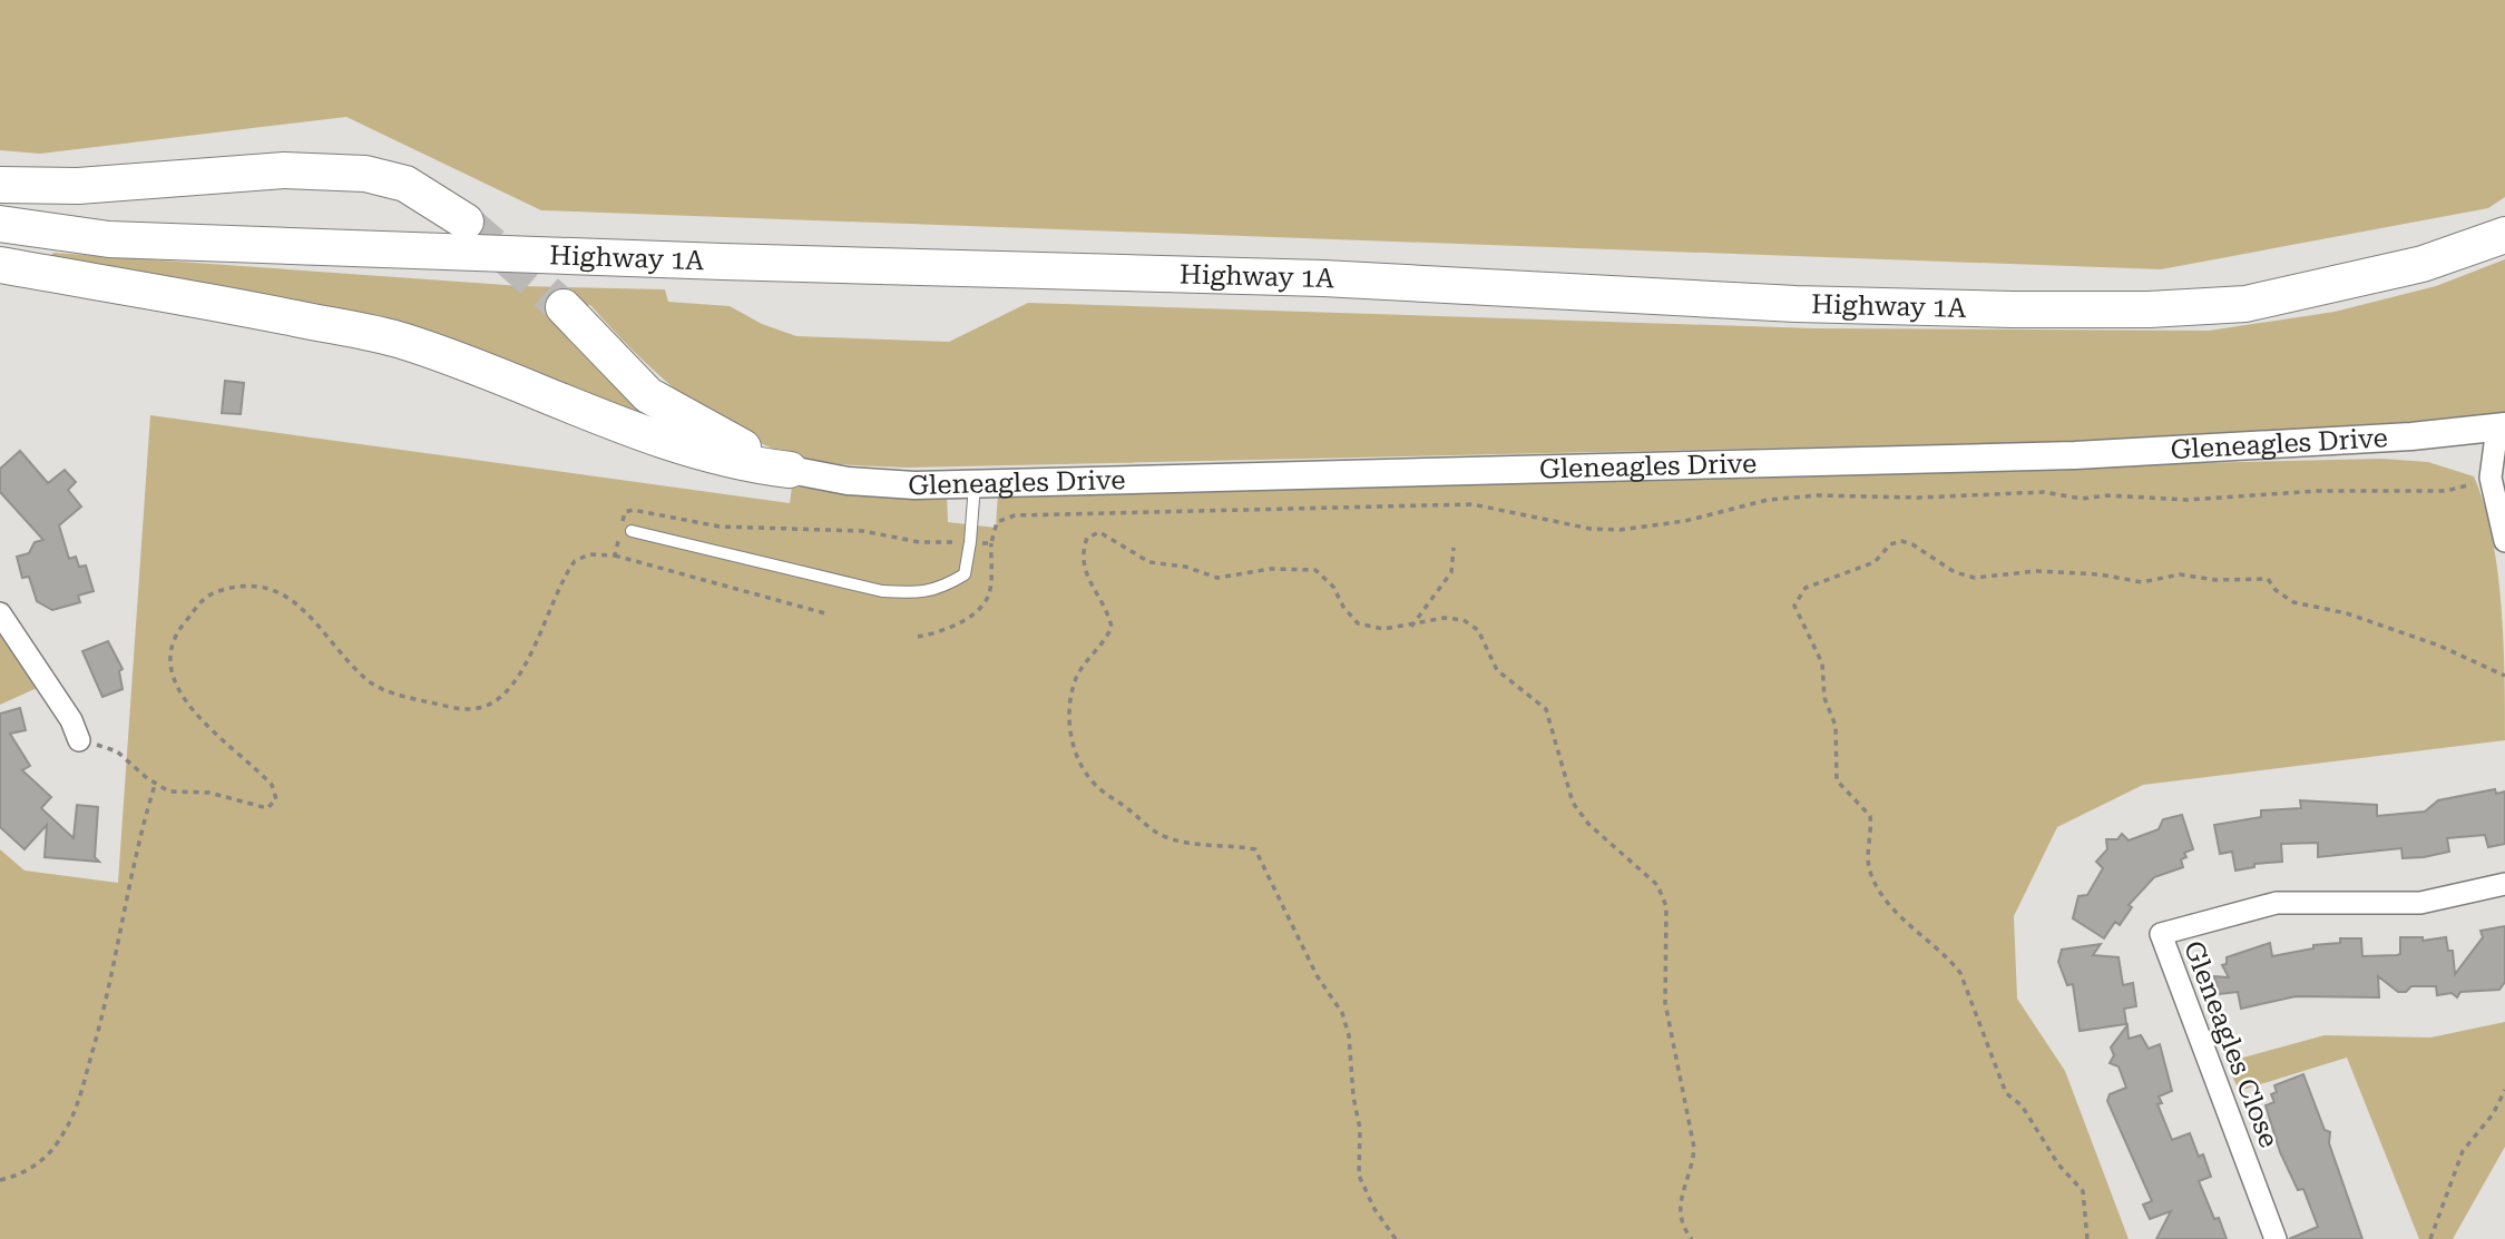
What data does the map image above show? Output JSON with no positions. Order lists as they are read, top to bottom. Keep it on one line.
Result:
{"streets":{"main road":["Highway 1A"],"street":["Gleneagles Drive","Gleneagles Close"]}}
